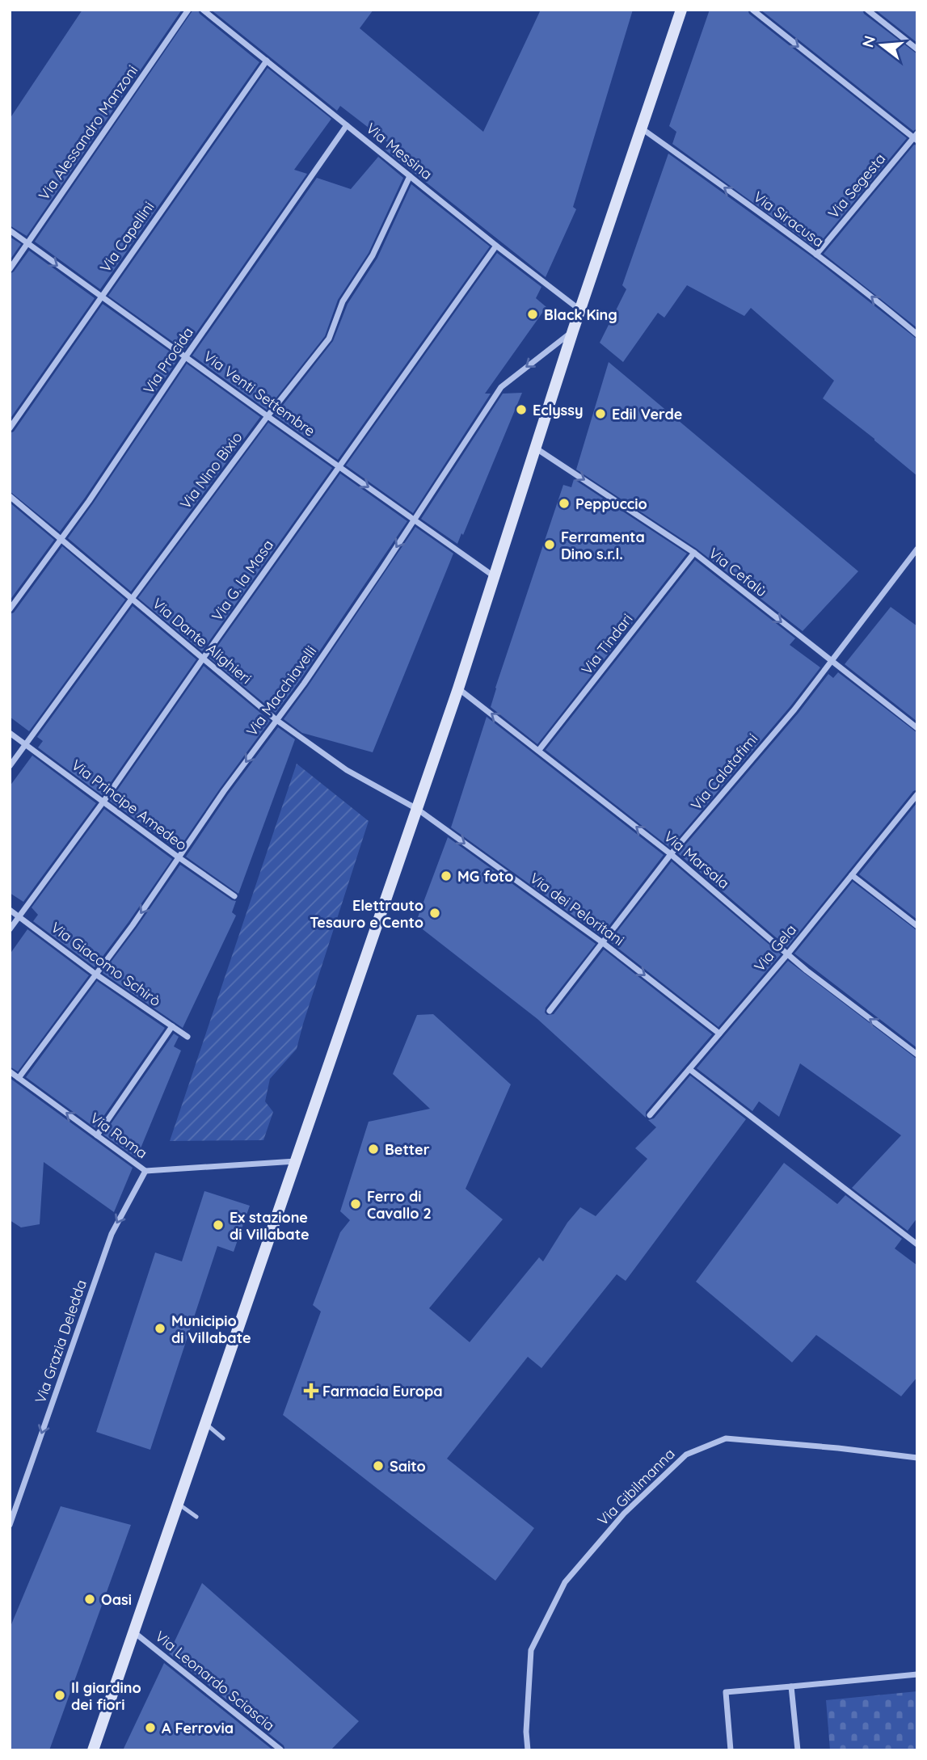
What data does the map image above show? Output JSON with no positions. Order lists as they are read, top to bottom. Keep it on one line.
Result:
{"streets":{"street":["Via Alessandro Manzoni","Via Messina","Via Segesta","Via Siracusa","Via Capellini","Via Procida","Via Venti Settembre","Via Nino Bixio","Via Cefalù","Via G. la Masa","Via Dante Alighieri","Via Tindari","Via Macchiavelli","Via Calatafimi","Via Principe Amedeo","Via Marsala","Via dei Peloritani","Via Gela","Via Giacomo Schirò","Via Roma","Via Grazia Deledda","Via Gibilmanna","Via Leonardo Sciascia"]},"crossings":[["Via Alessandro Manzoni","Via Venti Settembre"],["Via Messina","Via Capellini"],["Via Messina","Via Procida"],["Via Messina","Via Nino Bixio"],["Via Messina","Via G. la Masa"],["Via Segesta","Via Siracusa"],["Via Capellini","Via Venti Settembre"],["Via Procida","Via Venti Settembre"],["Via Procida","Via Dante Alighieri"],["Via Venti Settembre","Via Nino Bixio"],["Via Venti Settembre","Via G. la Masa"],["Via Venti Settembre","Via Macchiavelli"],["Via Nino Bixio","Via Dante Alighieri"],["Via Nino Bixio","Via Principe Amedeo"],["Via Cefalù","Via Tindari"],["Via Cefalù","Via Calatafimi"],["Via G. la Masa","Via Dante Alighieri"],["Via G. la Masa","Via Principe Amedeo"],["Via G. la Masa","Via Giacomo Schirò"],["Via Dante Alighieri","Via Macchiavelli"],["Via Dante Alighieri","Via dei Peloritani"],["Via Tindari","Via Marsala"],["Via Macchiavelli","Via Principe Amedeo"],["Via Macchiavelli","Via Giacomo Schirò"],["Via Macchiavelli","Via Roma"],["Via Calatafimi","Via Marsala"],["Via Calatafimi","Via dei Peloritani"],["Via Marsala","Via Gela"],["Via dei Peloritani","Via Gela"],["Via Roma","Via Grazia Deledda"]],"one_way":["Via Siracusa","Via Cefalù","Via Macchiavelli","Via Marsala","Via dei Peloritani","Via Grazia Deledda"],"places":{"other":["Black King","Eclyssy","Edil Verde","Peppuccio","Ferramenta Dino s.r.l.","MG foto","Elettrauto Tesauro e Cento","Better","Ferro di Cavallo 2","Ex stazione di Villabate","Municipio di Villabate","Saito","Oasi","Il giardino dei fiori","A Ferrovia"],"health":["Farmacia Europa"]},"north":"left"}
